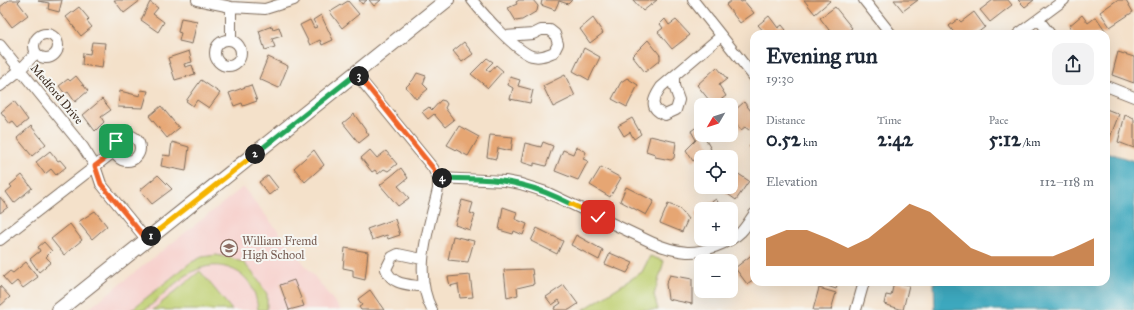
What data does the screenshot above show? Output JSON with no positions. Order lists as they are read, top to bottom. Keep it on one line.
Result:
{"streets":{"street":["Medford Drive"]},"places":{"school or university":["William Fremd High School"]},"north":"bottom left","page":{"heading":["Evening run","19:30"],"pins":["3","2","4","1"],"map_buttons":["+","−"],"stats":[["Distance","0.52 km"],["Time","2:42"],["Pace","5:12 /km"]],"chart":["Elevation","112–118 m"]}}
